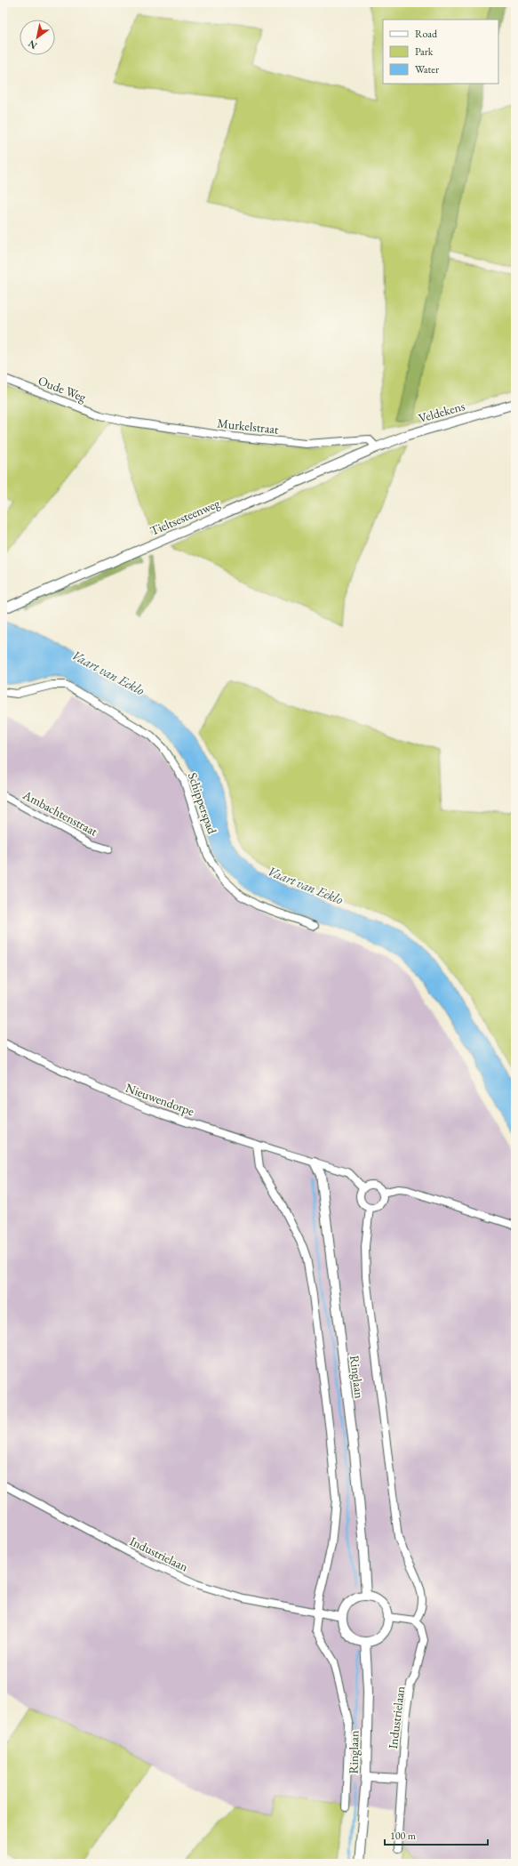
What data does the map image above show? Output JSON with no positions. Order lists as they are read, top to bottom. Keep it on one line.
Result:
{"streets":{"main road":["Veldekens","Tieltsesteenweg","Ringlaan"],"street":["Oude Weg","Murkelstraat","Schipperspad","Ambachtenstraat","Nieuwendorpe","Industrielaan"]},"crossings":[["Oude Weg","Murkelstraat"],["Veldekens","Murkelstraat"],["Veldekens","Tieltsesteenweg"],["Murkelstraat","Tieltsesteenweg"],["Nieuwendorpe","Ringlaan"],["Ringlaan","Industrielaan"]],"water":["Vaart van Eeklo"],"legend":["Road","Park","Water"],"scale_bar":"100 m","north":"bottom left"}
